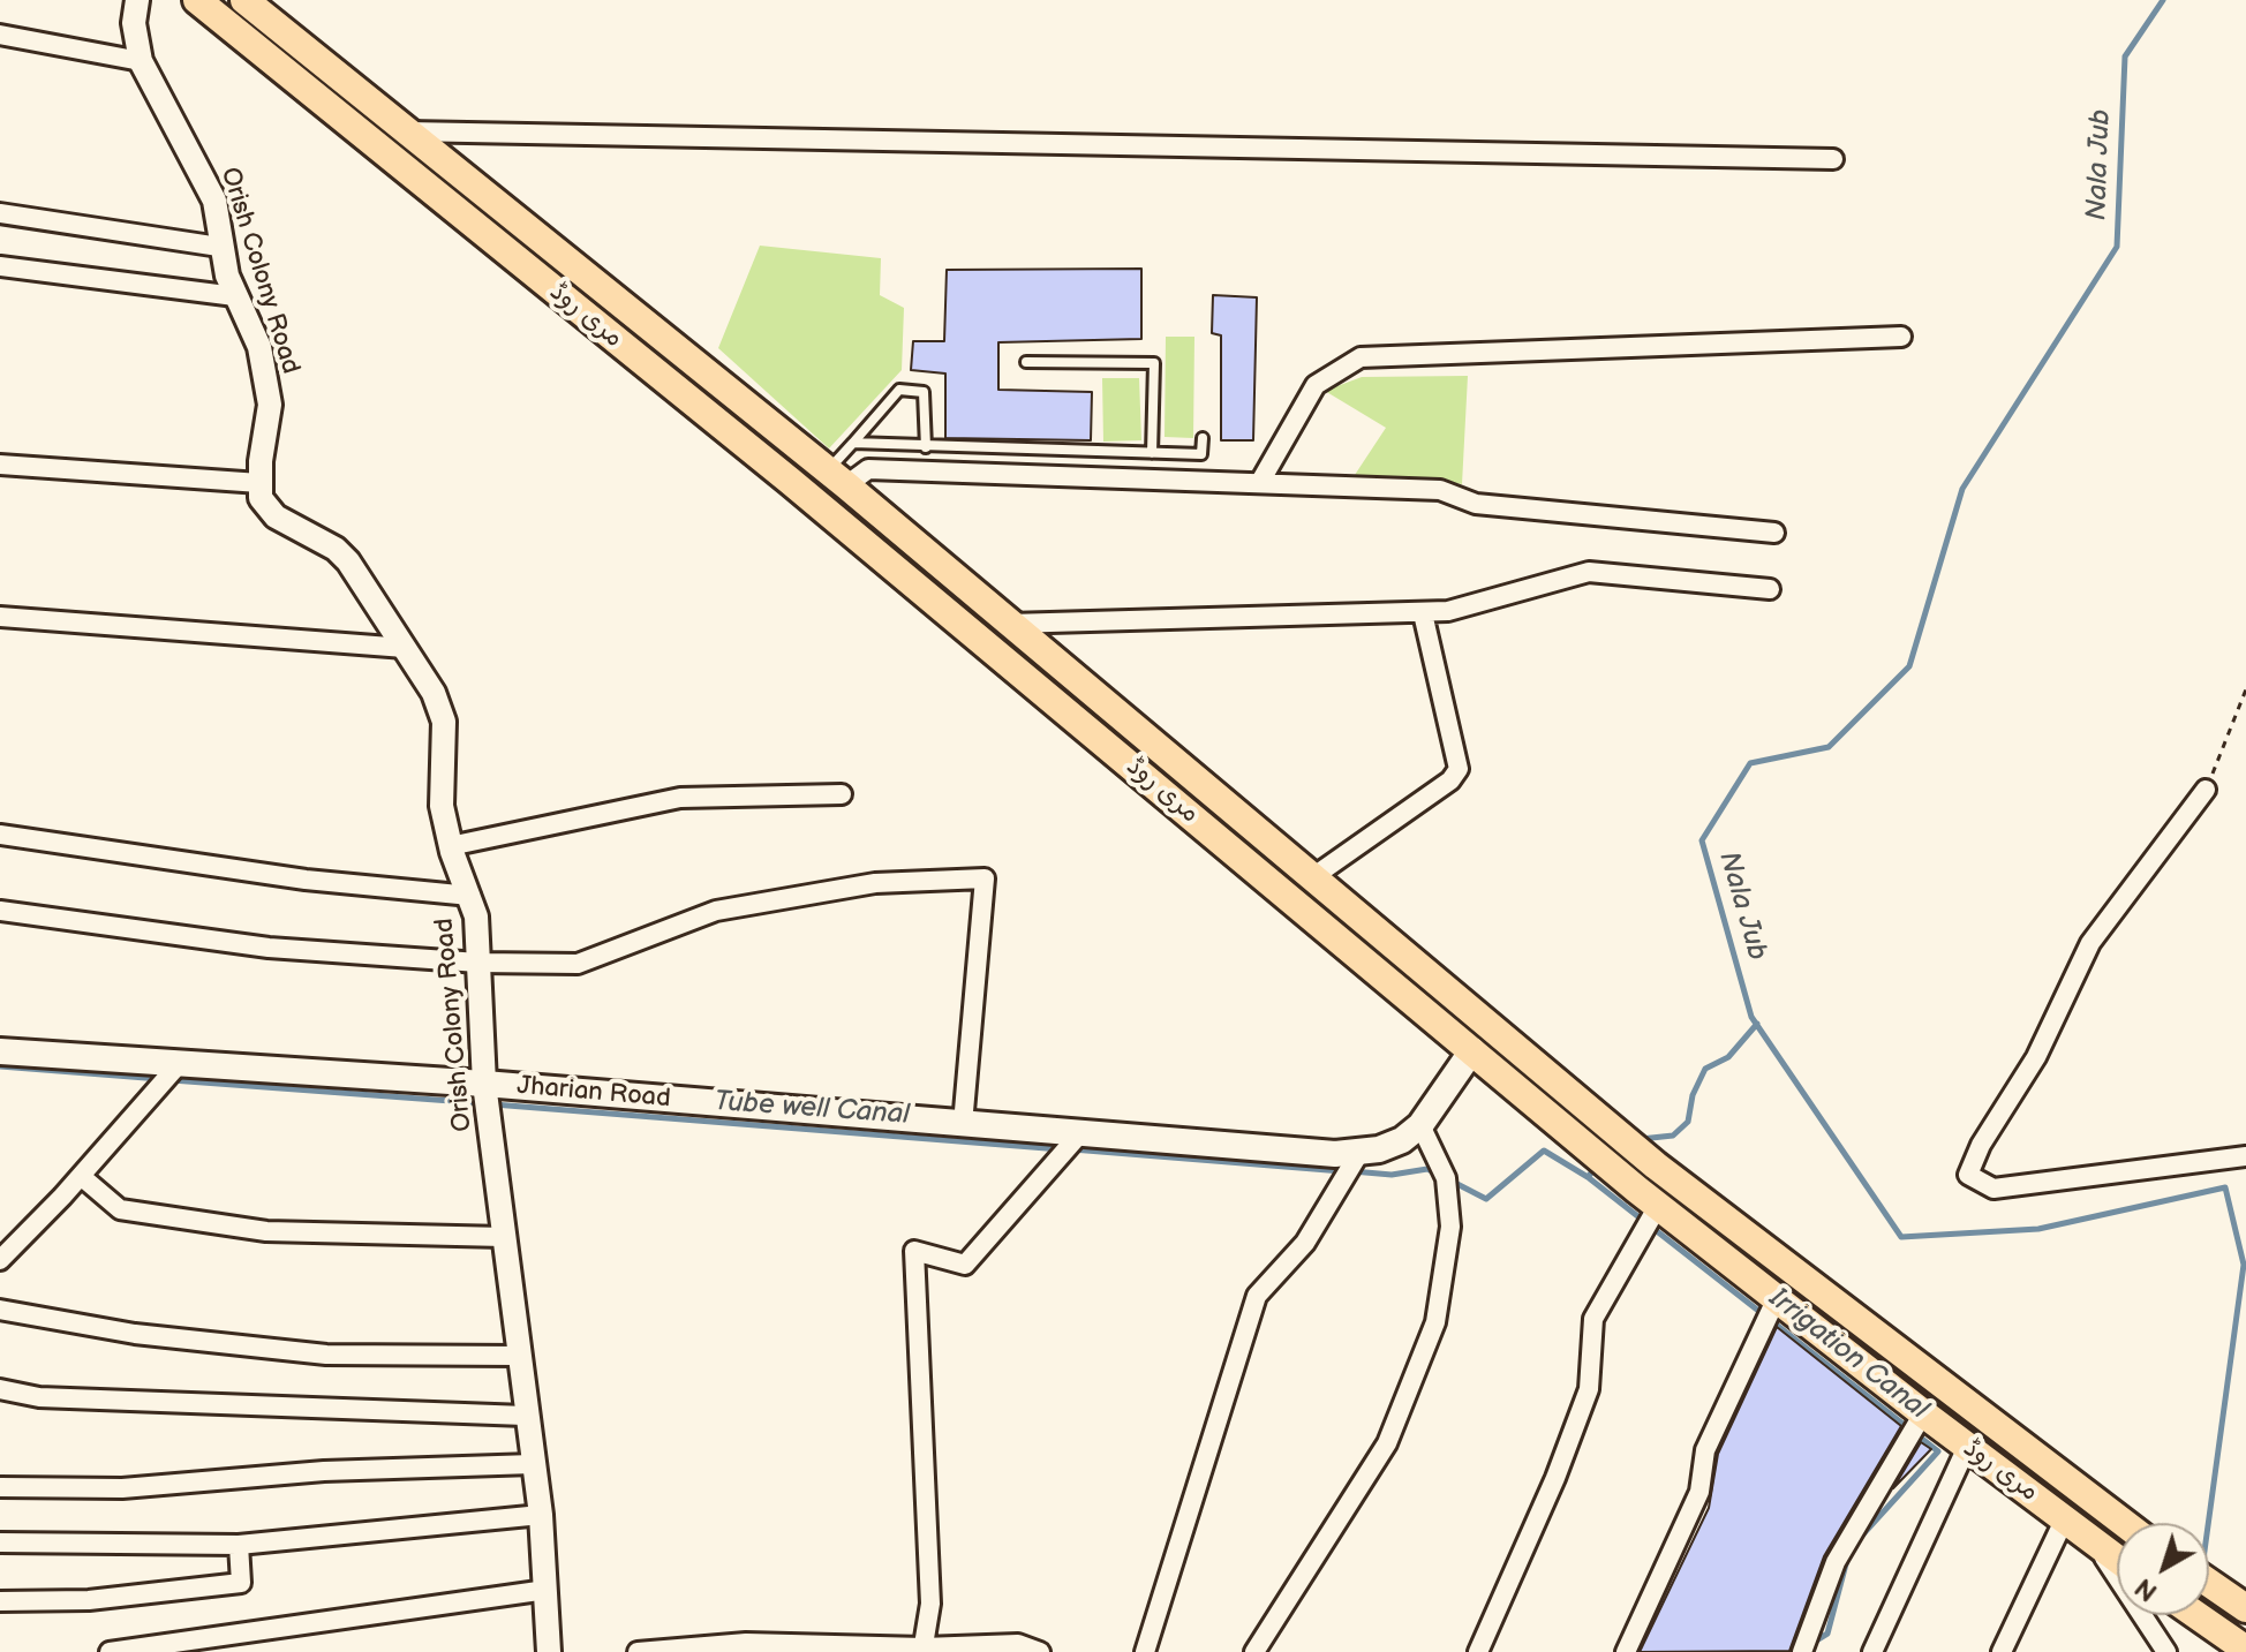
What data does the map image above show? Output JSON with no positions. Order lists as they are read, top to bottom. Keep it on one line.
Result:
{"streets":{"main road":["مری روڈ","Jharian Road"],"street":["Orish Colony Road"]},"crossings":[["Orish Colony Road","Jharian Road"],["مری روڈ","Jharian Road"]],"water":["Nala Jub","Tube well Canal","Irrigation Canal"],"north":"bottom left"}
